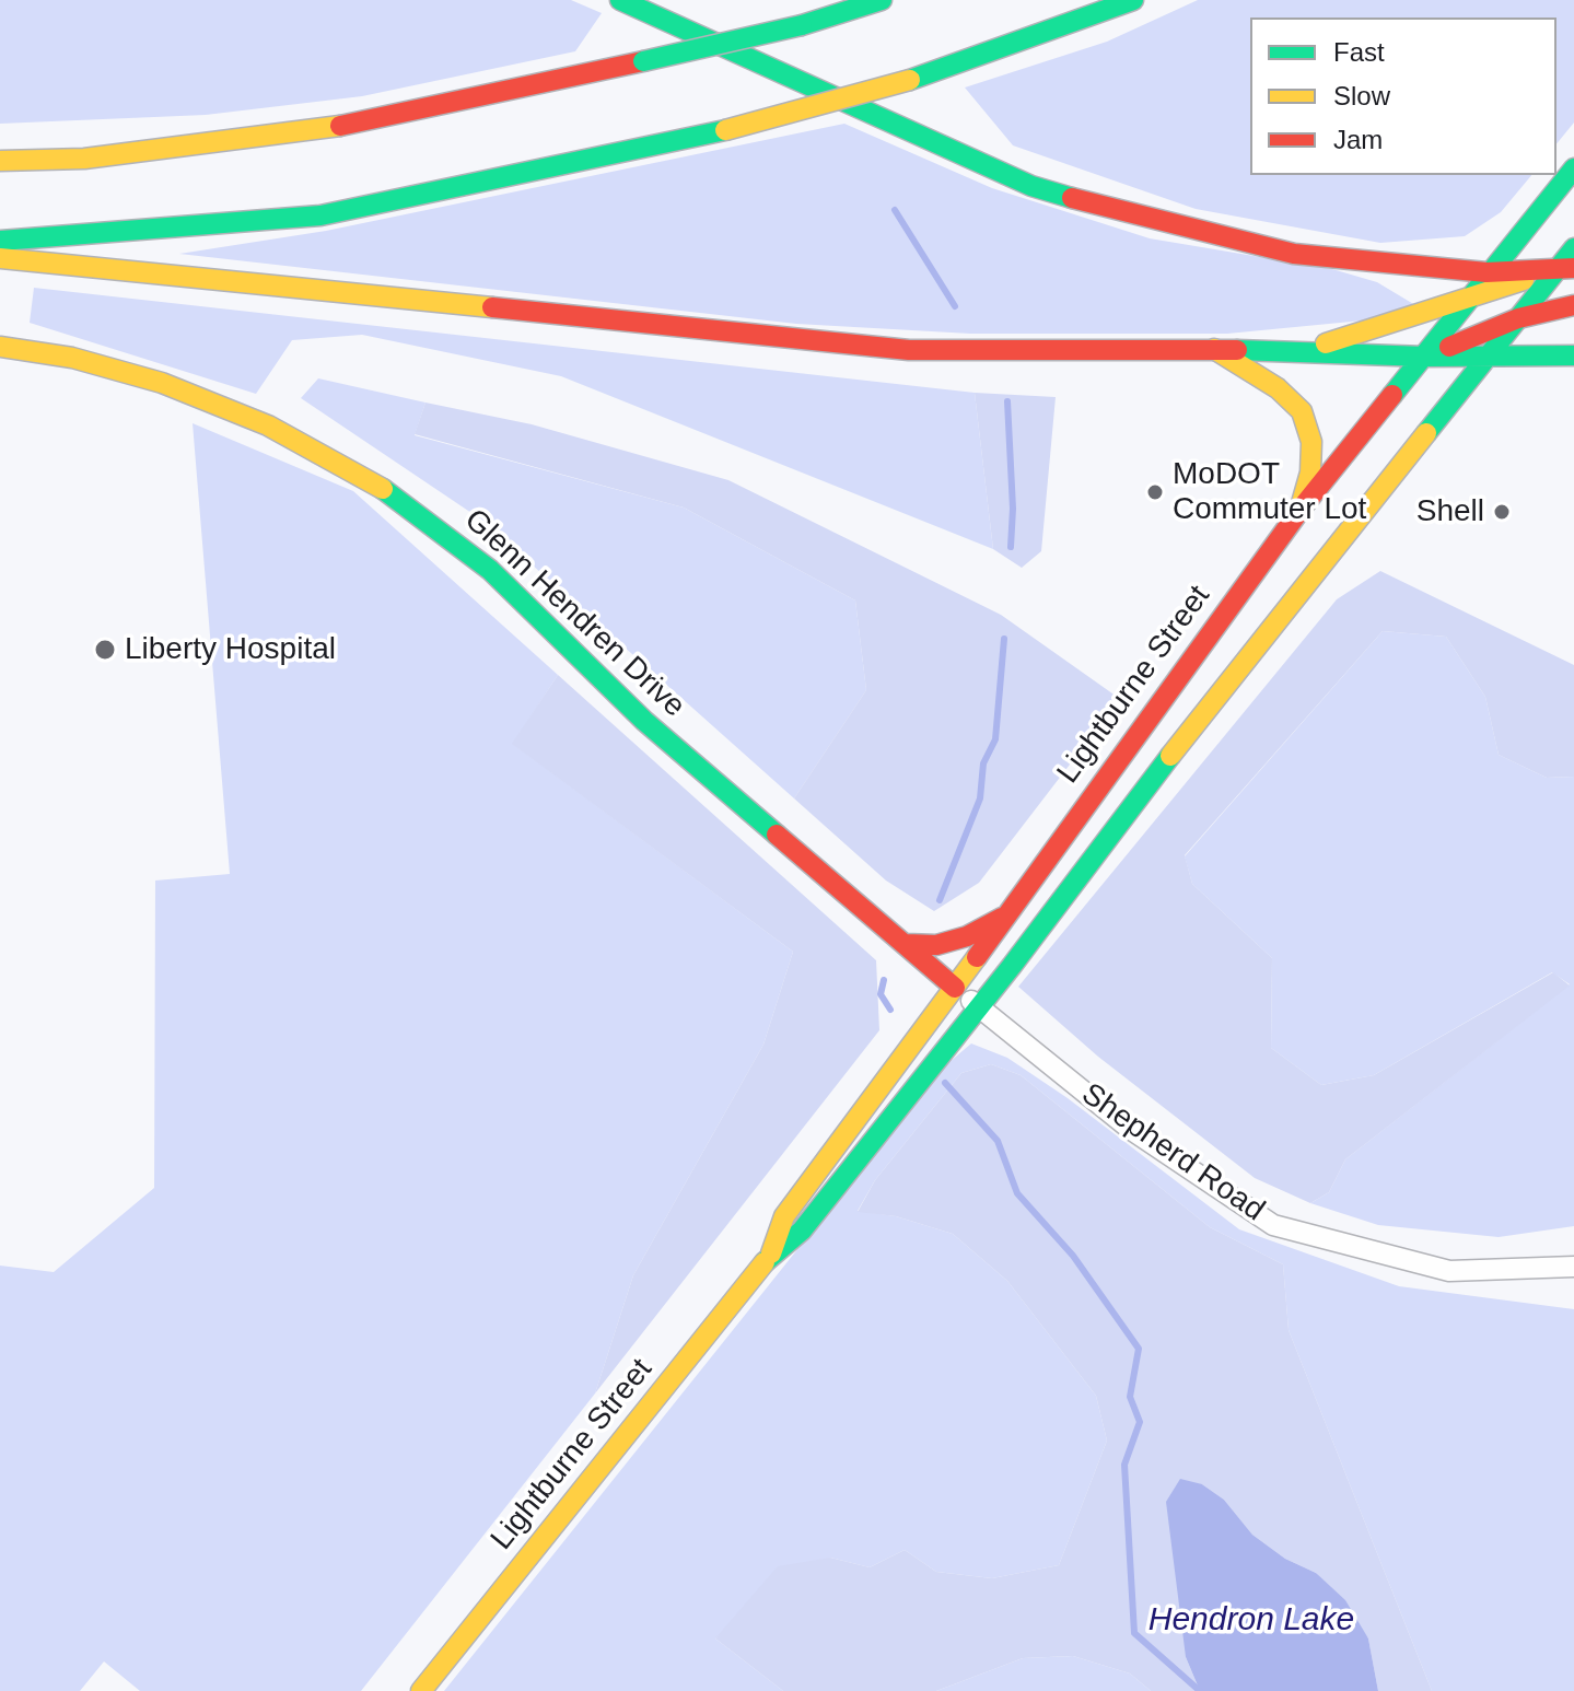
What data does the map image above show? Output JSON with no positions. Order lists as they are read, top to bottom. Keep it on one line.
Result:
{"streets":{"main road":["Glenn Hendren Drive","Lightburne Street"],"street":["Shepherd Road"]},"crossings":[["Glenn Hendren Drive","Lightburne Street"],["Glenn Hendren Drive","Shepherd Road"],["Lightburne Street","Shepherd Road"]],"water":["Hendron Lake"],"places":["MoDOT Commuter Lot","Shell","Liberty Hospital"],"legend":["Fast","Slow","Jam"]}
